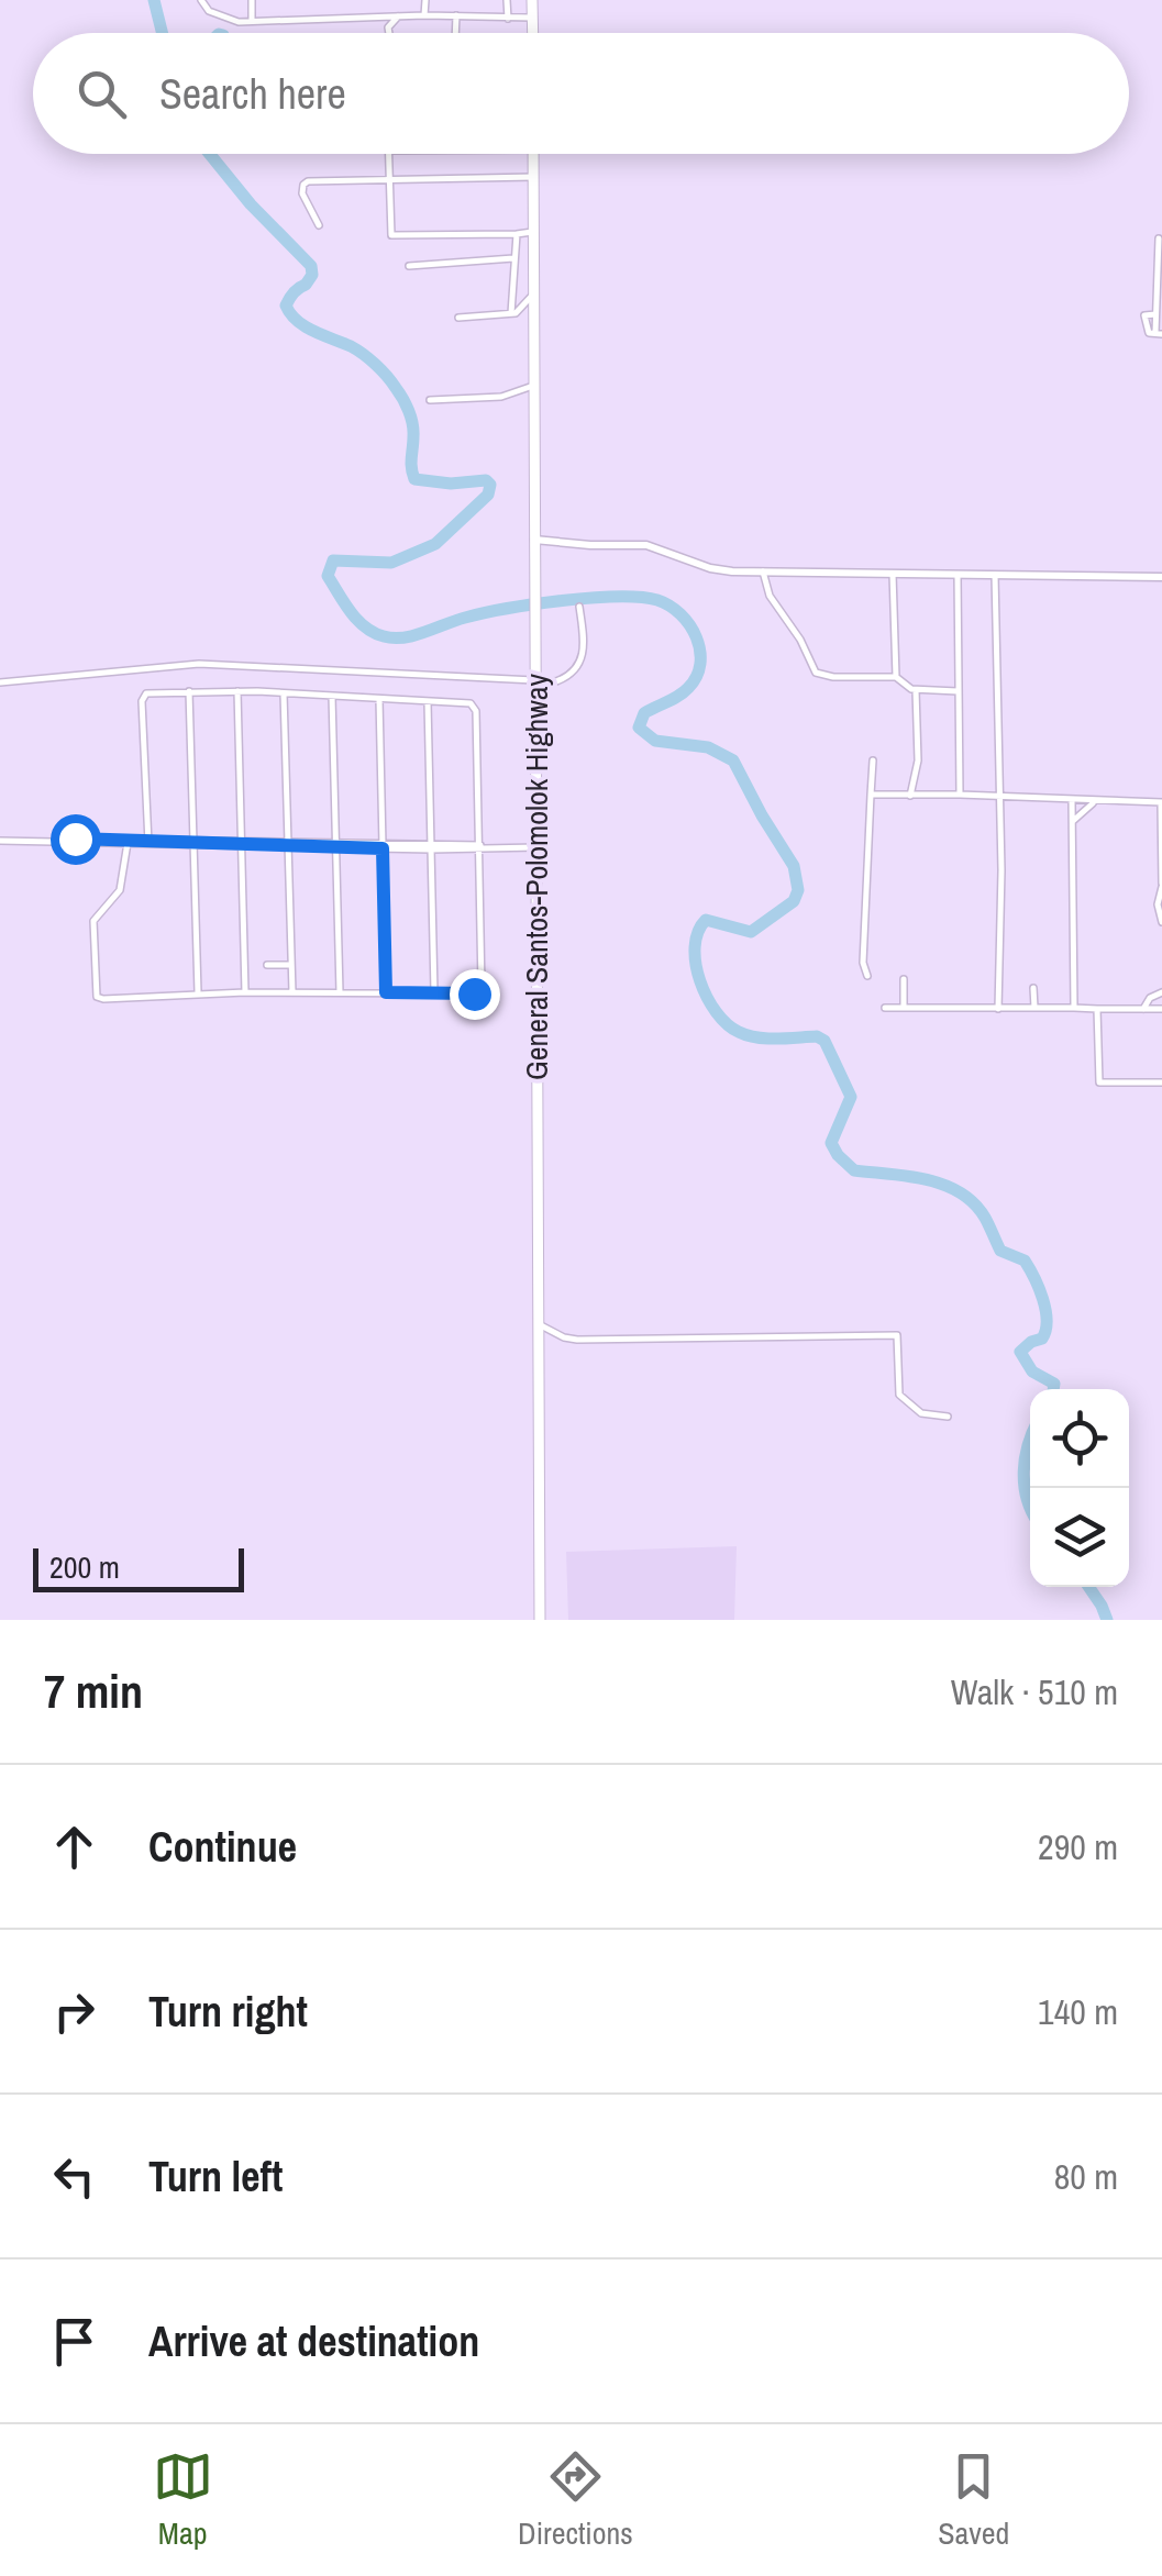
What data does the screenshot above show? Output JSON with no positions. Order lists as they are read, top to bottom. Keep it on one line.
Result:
{"streets":{"highway":["General Santos-Polomolok Highway"]},"scale_bar":"200 m","page":{"search":"Search here","scale":"200 m","heading":["7 min","Walk · 510 m"],"list":[["Continue","290 m"],["Turn right","140 m"],["Turn left","80 m"],"Arrive at destination"],"nav":["Map","Directions","Saved"]}}
